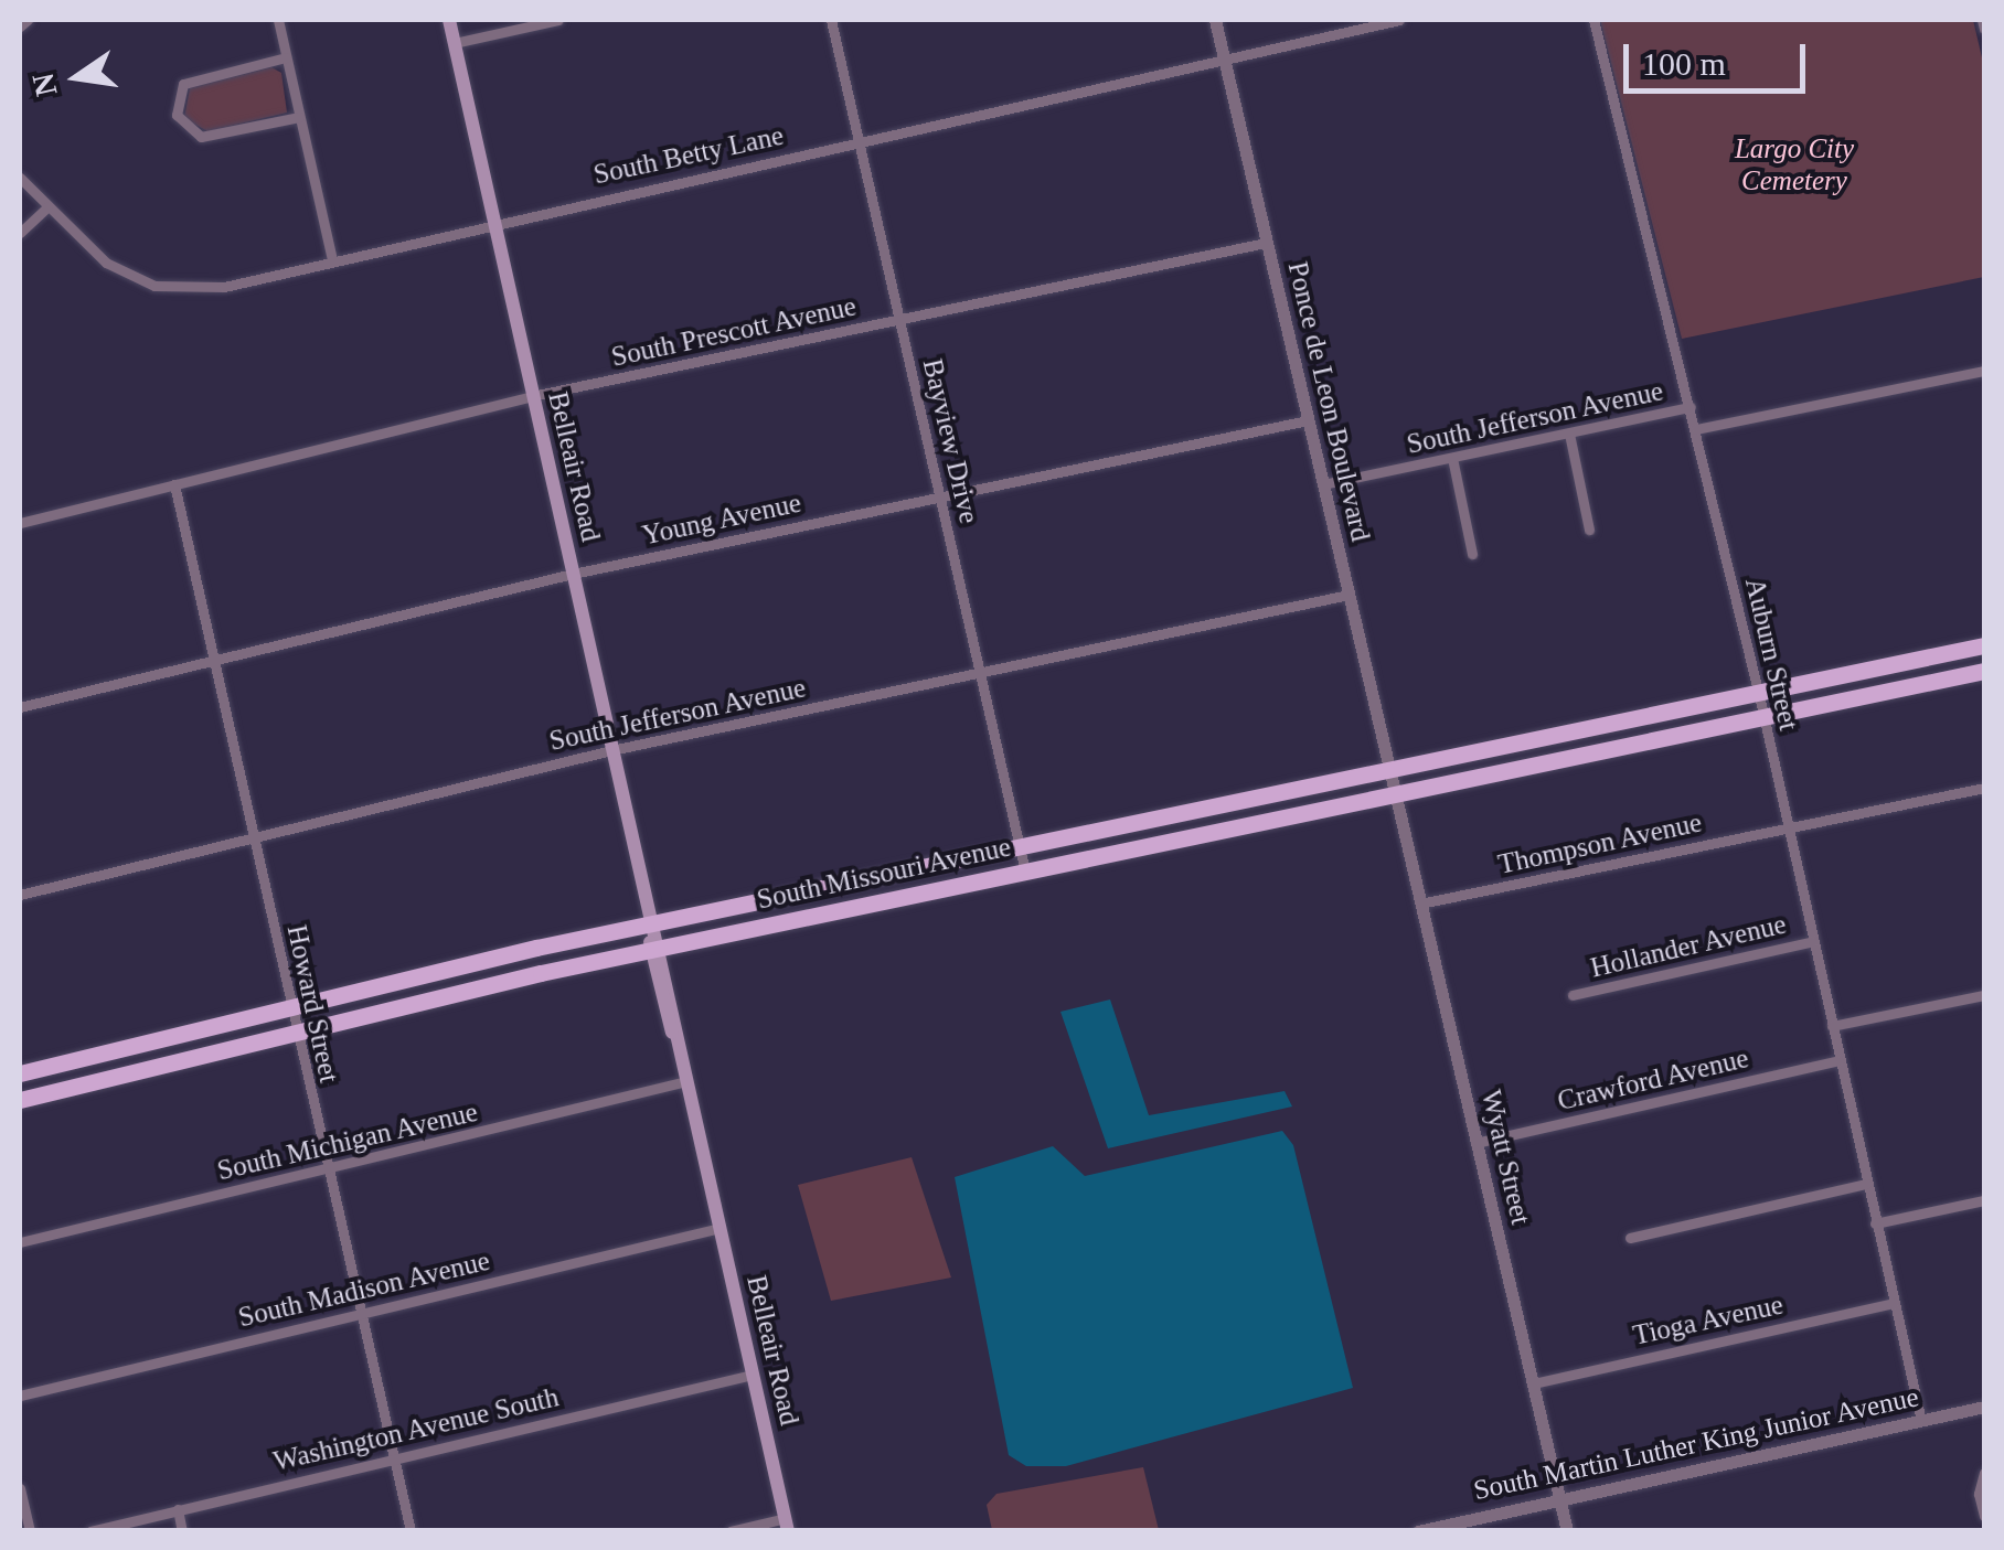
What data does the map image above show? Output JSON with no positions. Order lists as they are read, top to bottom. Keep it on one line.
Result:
{"streets":{"main road":["Belleair Road","South Missouri Avenue"],"street":["South Betty Lane","South Prescott Avenue","Ponce de Leon Boulevard","South Jefferson Avenue","Bayview Drive","Young Avenue","Auburn Street","Thompson Avenue","Hollander Avenue","Howard Street","Crawford Avenue","South Michigan Avenue","Wyatt Street","South Madison Avenue","Tioga Avenue","Washington Avenue South","South Martin Luther King Junior Avenue"]},"crossings":[["South Betty Lane","Ponce de Leon Boulevard"],["South Betty Lane","Bayview Drive"],["South Betty Lane","Belleair Road"],["South Prescott Avenue","Ponce de Leon Boulevard"],["South Prescott Avenue","Bayview Drive"],["South Prescott Avenue","Belleair Road"],["South Prescott Avenue","Howard Street"],["Ponce de Leon Boulevard","South Jefferson Avenue"],["Ponce de Leon Boulevard","Young Avenue"],["Ponce de Leon Boulevard","South Missouri Avenue"],["Ponce de Leon Boulevard","Wyatt Street"],["South Jefferson Avenue","Bayview Drive"],["South Jefferson Avenue","Belleair Road"],["South Jefferson Avenue","Auburn Street"],["South Jefferson Avenue","Howard Street"],["Bayview Drive","Young Avenue"],["Bayview Drive","South Missouri Avenue"],["Belleair Road","Young Avenue"],["Belleair Road","South Missouri Avenue"],["Belleair Road","South Michigan Avenue"],["Belleair Road","South Madison Avenue"],["Belleair Road","Washington Avenue South"],["Young Avenue","Howard Street"],["Auburn Street","Thompson Avenue"],["Auburn Street","South Missouri Avenue"],["Auburn Street","Hollander Avenue"],["Auburn Street","Crawford Avenue"],["Auburn Street","Tioga Avenue"],["Auburn Street","South Martin Luther King Junior Avenue"],["Thompson Avenue","Wyatt Street"],["South Missouri Avenue","Howard Street"],["South Missouri Avenue","Wyatt Street"],["Howard Street","South Michigan Avenue"],["Howard Street","South Madison Avenue"],["Howard Street","Washington Avenue South"],["Crawford Avenue","Wyatt Street"],["Wyatt Street","Tioga Avenue"],["Wyatt Street","South Martin Luther King Junior Avenue"]],"parks":["Largo City Cemetery"],"scale_bar":"100 m","north":"left"}
